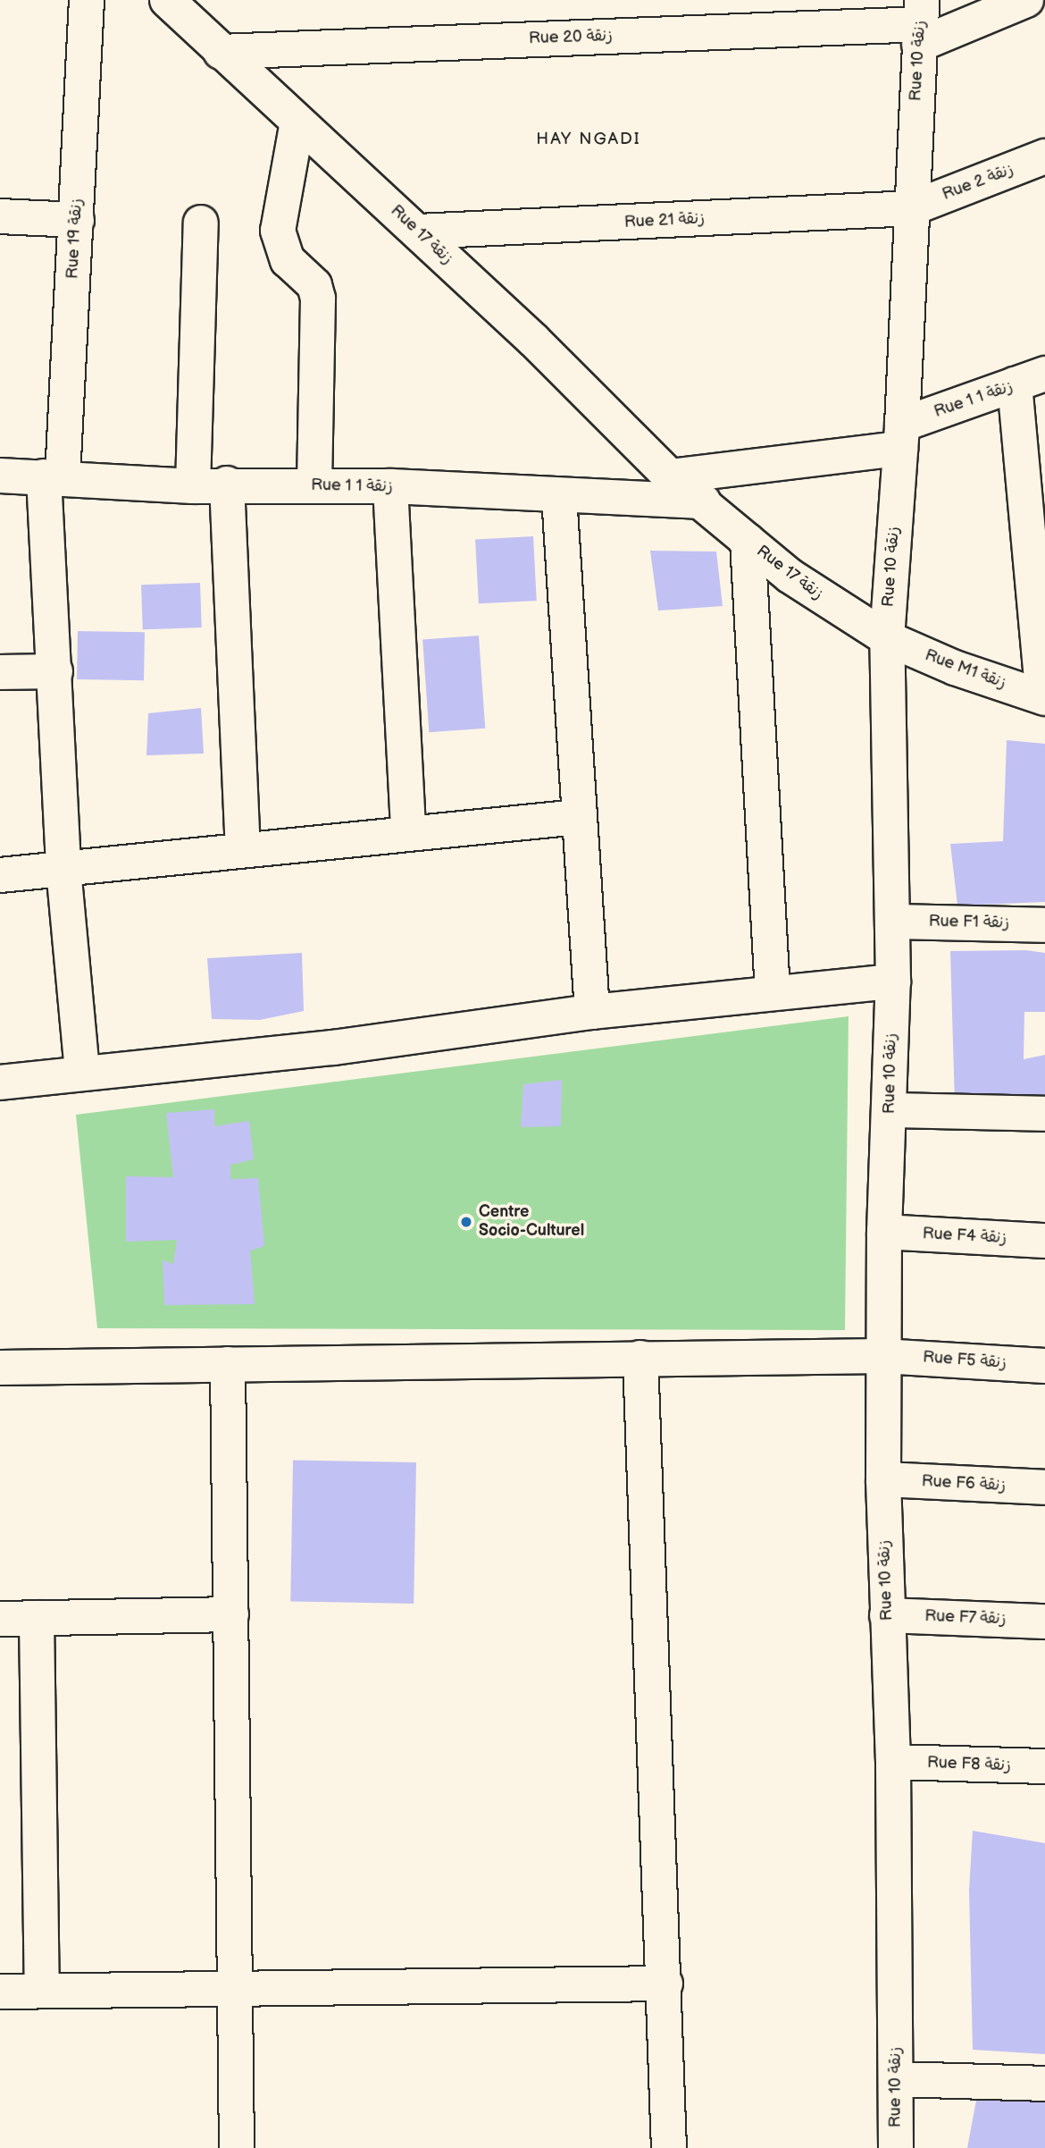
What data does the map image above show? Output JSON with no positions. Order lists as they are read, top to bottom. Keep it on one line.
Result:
{"streets":{"street":["Rue 20 زنقة","Rue 10 زنقة","Rue 2 زنقة","Rue 21 زنقة","Rue 17 زنقة","Rue 19 زنقة","Rue 1 زنقة 1","Rue M1 زنقة","Rue F1 زنقة","Rue F4 زنقة","Rue F5 زنقة","Rue F6 زنقة","Rue F7 زنقة","Rue F8 زنقة"]},"crossings":[["Rue 20 زنقة","Rue 10 زنقة"],["Rue 20 زنقة","Rue 17 زنقة"],["Rue 10 زنقة","Rue 2 زنقة"],["Rue 10 زنقة","Rue 21 زنقة"],["Rue 10 زنقة","Rue 17 زنقة"],["Rue 10 زنقة","Rue 1 زنقة 1"],["Rue 10 زنقة","Rue M1 زنقة"],["Rue 10 زنقة","Rue F1 زنقة"],["Rue 10 زنقة","Rue F4 زنقة"],["Rue 10 زنقة","Rue F5 زنقة"],["Rue 10 زنقة","Rue F6 زنقة"],["Rue 10 زنقة","Rue F7 زنقة"],["Rue 10 زنقة","Rue F8 زنقة"],["Rue 2 زنقة","Rue 21 زنقة"],["Rue 21 زنقة","Rue 17 زنقة"],["Rue 17 زنقة","Rue 1 زنقة 1"],["Rue 17 زنقة","Rue M1 زنقة"],["Rue 19 زنقة","Rue 1 زنقة 1"]],"districts":["HAY NGADI"],"places":["Centre Socio-Culturel"]}
